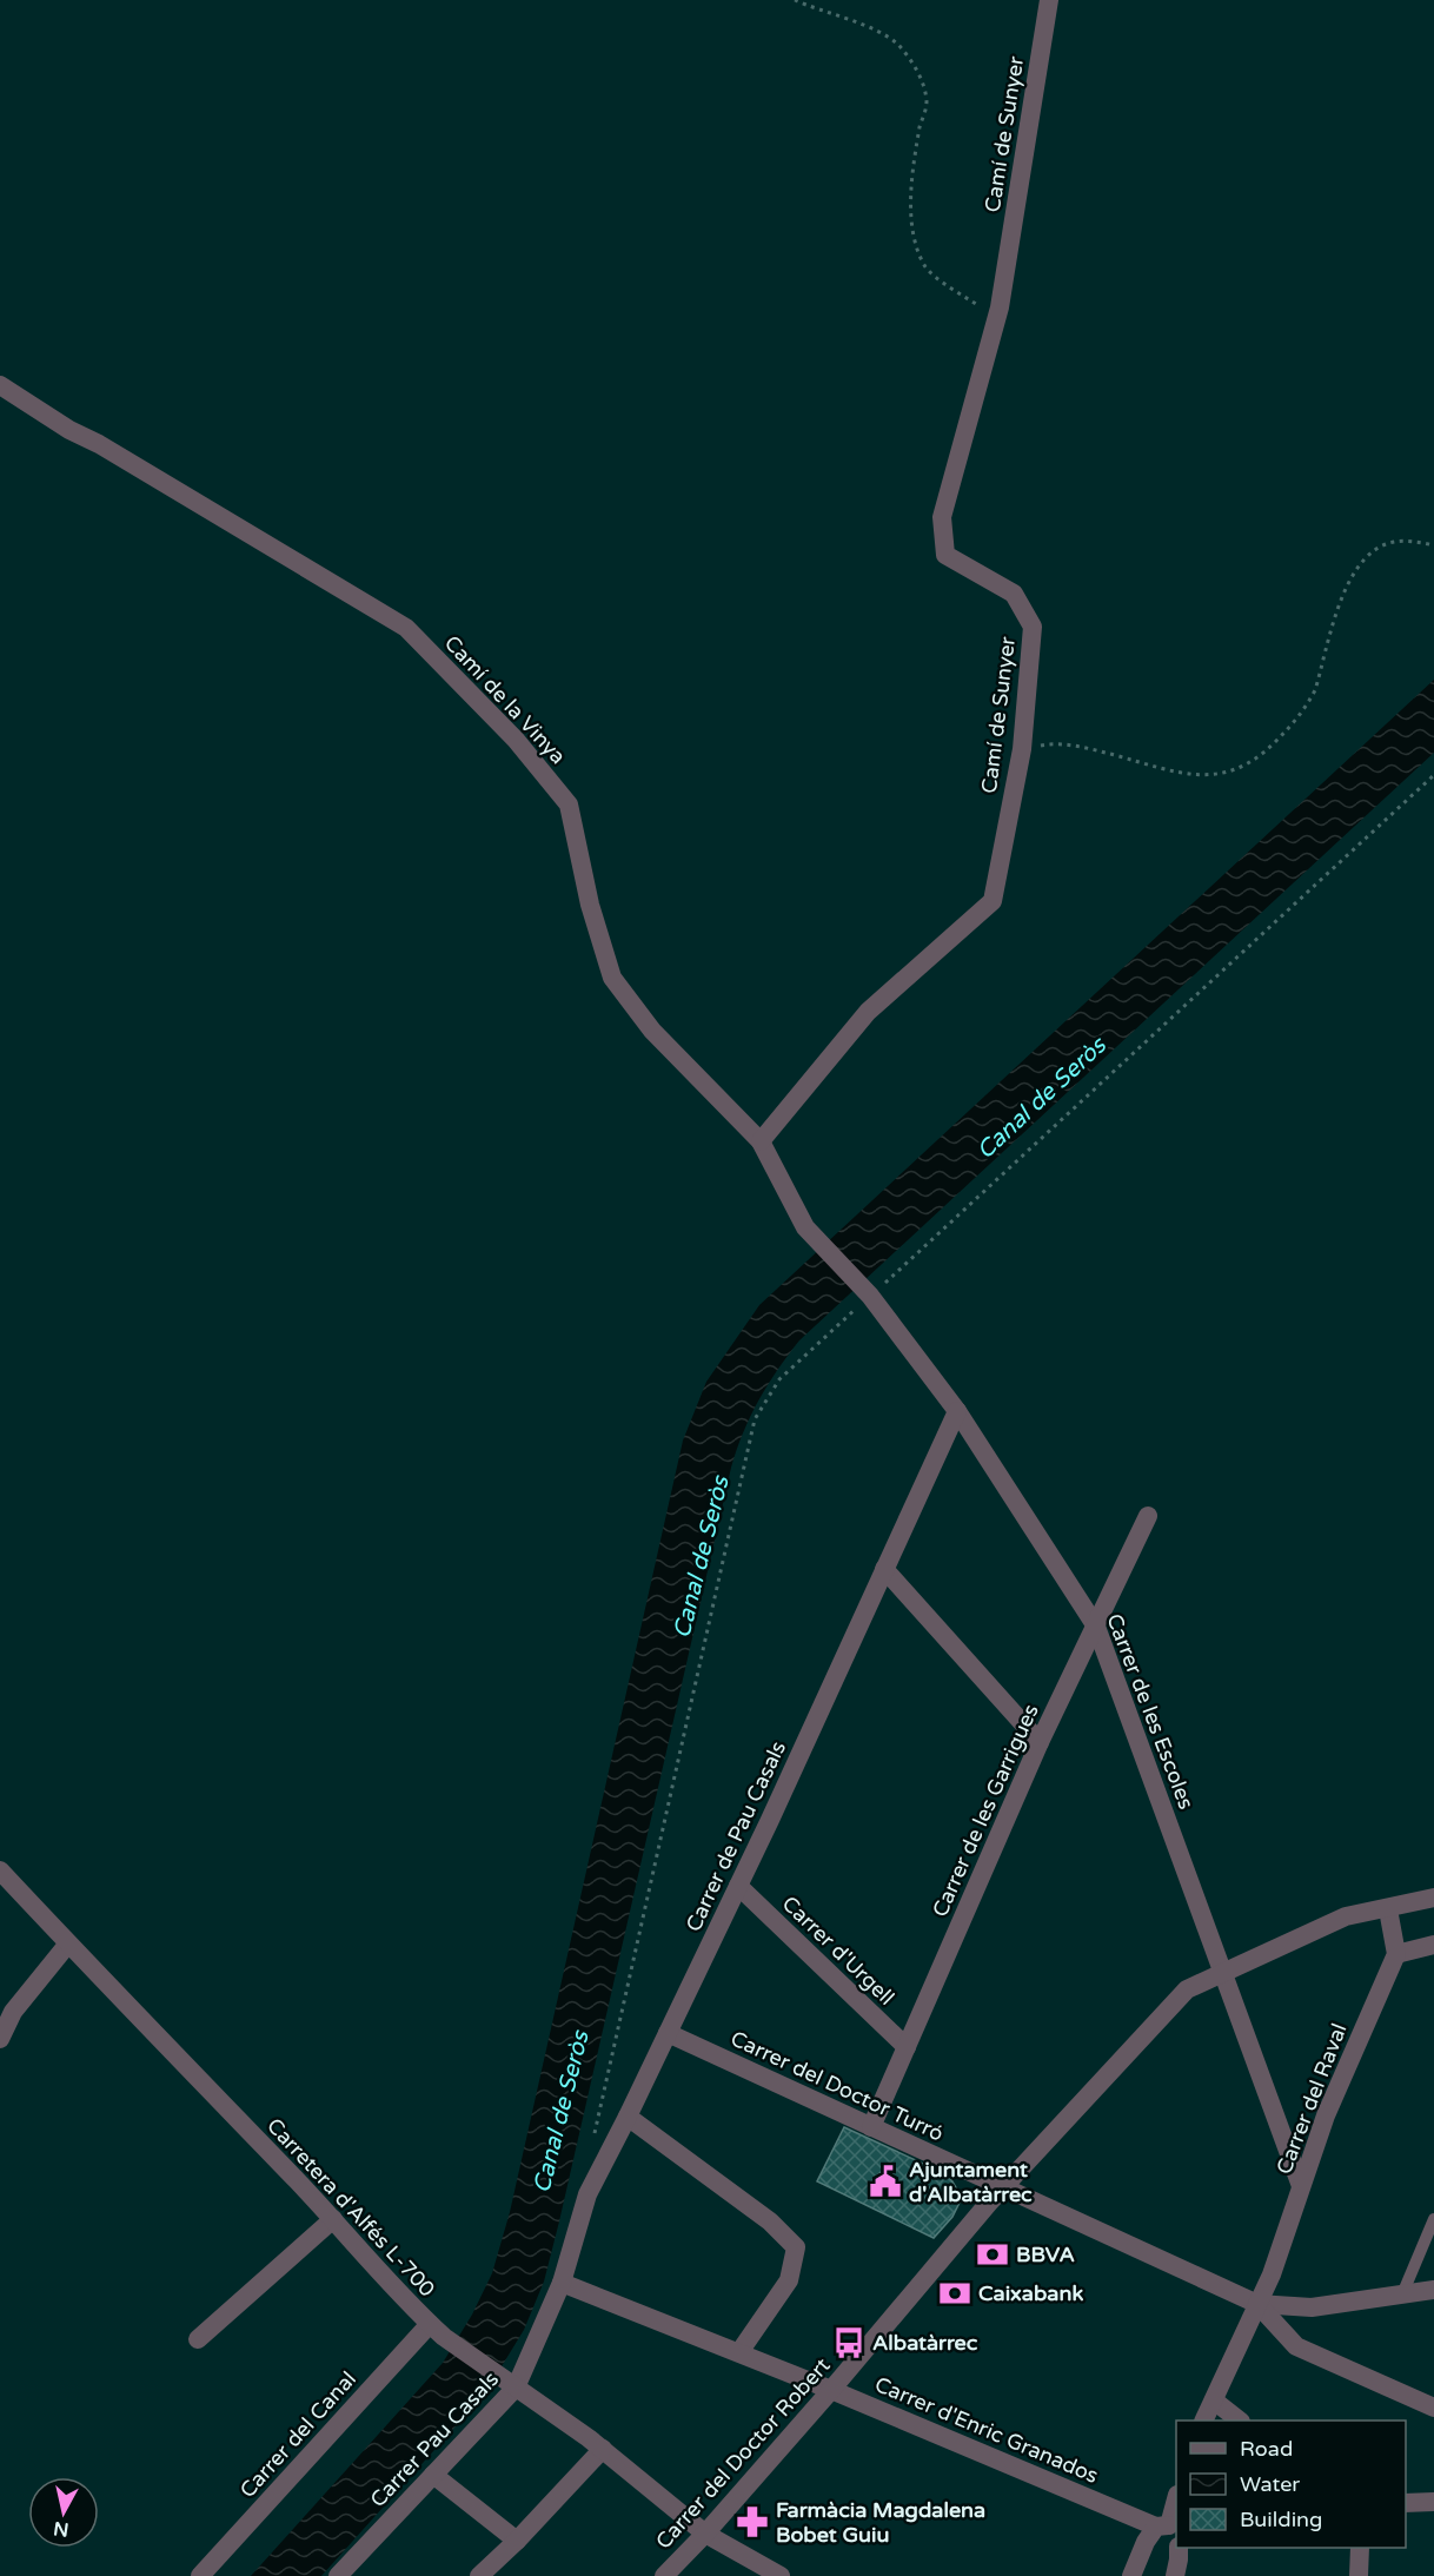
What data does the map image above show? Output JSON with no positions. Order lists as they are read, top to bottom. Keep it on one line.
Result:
{"streets":{"street":["Camí de Sunyer","Camí de la Vinya","Carrer de les Escoles","Carrer de les Garrigues","Carrer de Pau Casals","Carrer d'Urgell","Carrer del Doctor Turró","Carrer del Raval","Carretera d'Alfés L-700","Carrer d'Enric Granados","Carrer del Canal","Carrer Pau Casals","Carrer del Doctor Robert"]},"crossings":[["Camí de Sunyer","Camí de la Vinya"],["Camí de la Vinya","Carrer de les Escoles"],["Carrer de les Escoles","Carrer de les Garrigues"],["Carrer de les Escoles","Carrer de Pau Casals"],["Carrer de les Escoles","Carrer del Raval"],["Carrer de les Escoles","Carrer del Doctor Robert"],["Carrer de les Garrigues","Carrer d'Urgell"],["Carrer de les Garrigues","Carrer del Doctor Turró"],["Carrer de Pau Casals","Carrer d'Urgell"],["Carrer de Pau Casals","Carrer del Doctor Turró"],["Carrer de Pau Casals","Carrer d'Enric Granados"],["Carrer de Pau Casals","Carrer Pau Casals"],["Carrer del Doctor Turró","Carrer del Raval"],["Carrer del Doctor Turró","Carrer del Doctor Robert"],["Carretera d'Alfés L-700","Carrer del Canal"],["Carretera d'Alfés L-700","Carrer Pau Casals"],["Carretera d'Alfés L-700","Carrer del Doctor Robert"],["Carrer d'Enric Granados","Carrer Pau Casals"],["Carrer d'Enric Granados","Carrer del Doctor Robert"]],"water":["Canal de Seròs"],"places":{"public building":["Ajuntament d'Albatàrrec"],"bank":["BBVA","Caixabank"],"bus stop":["Albatàrrec"],"pharmacy":["Farmàcia Magdalena Bobet Guiu"]},"legend":["Road","Water","Building"],"north":"bottom"}
